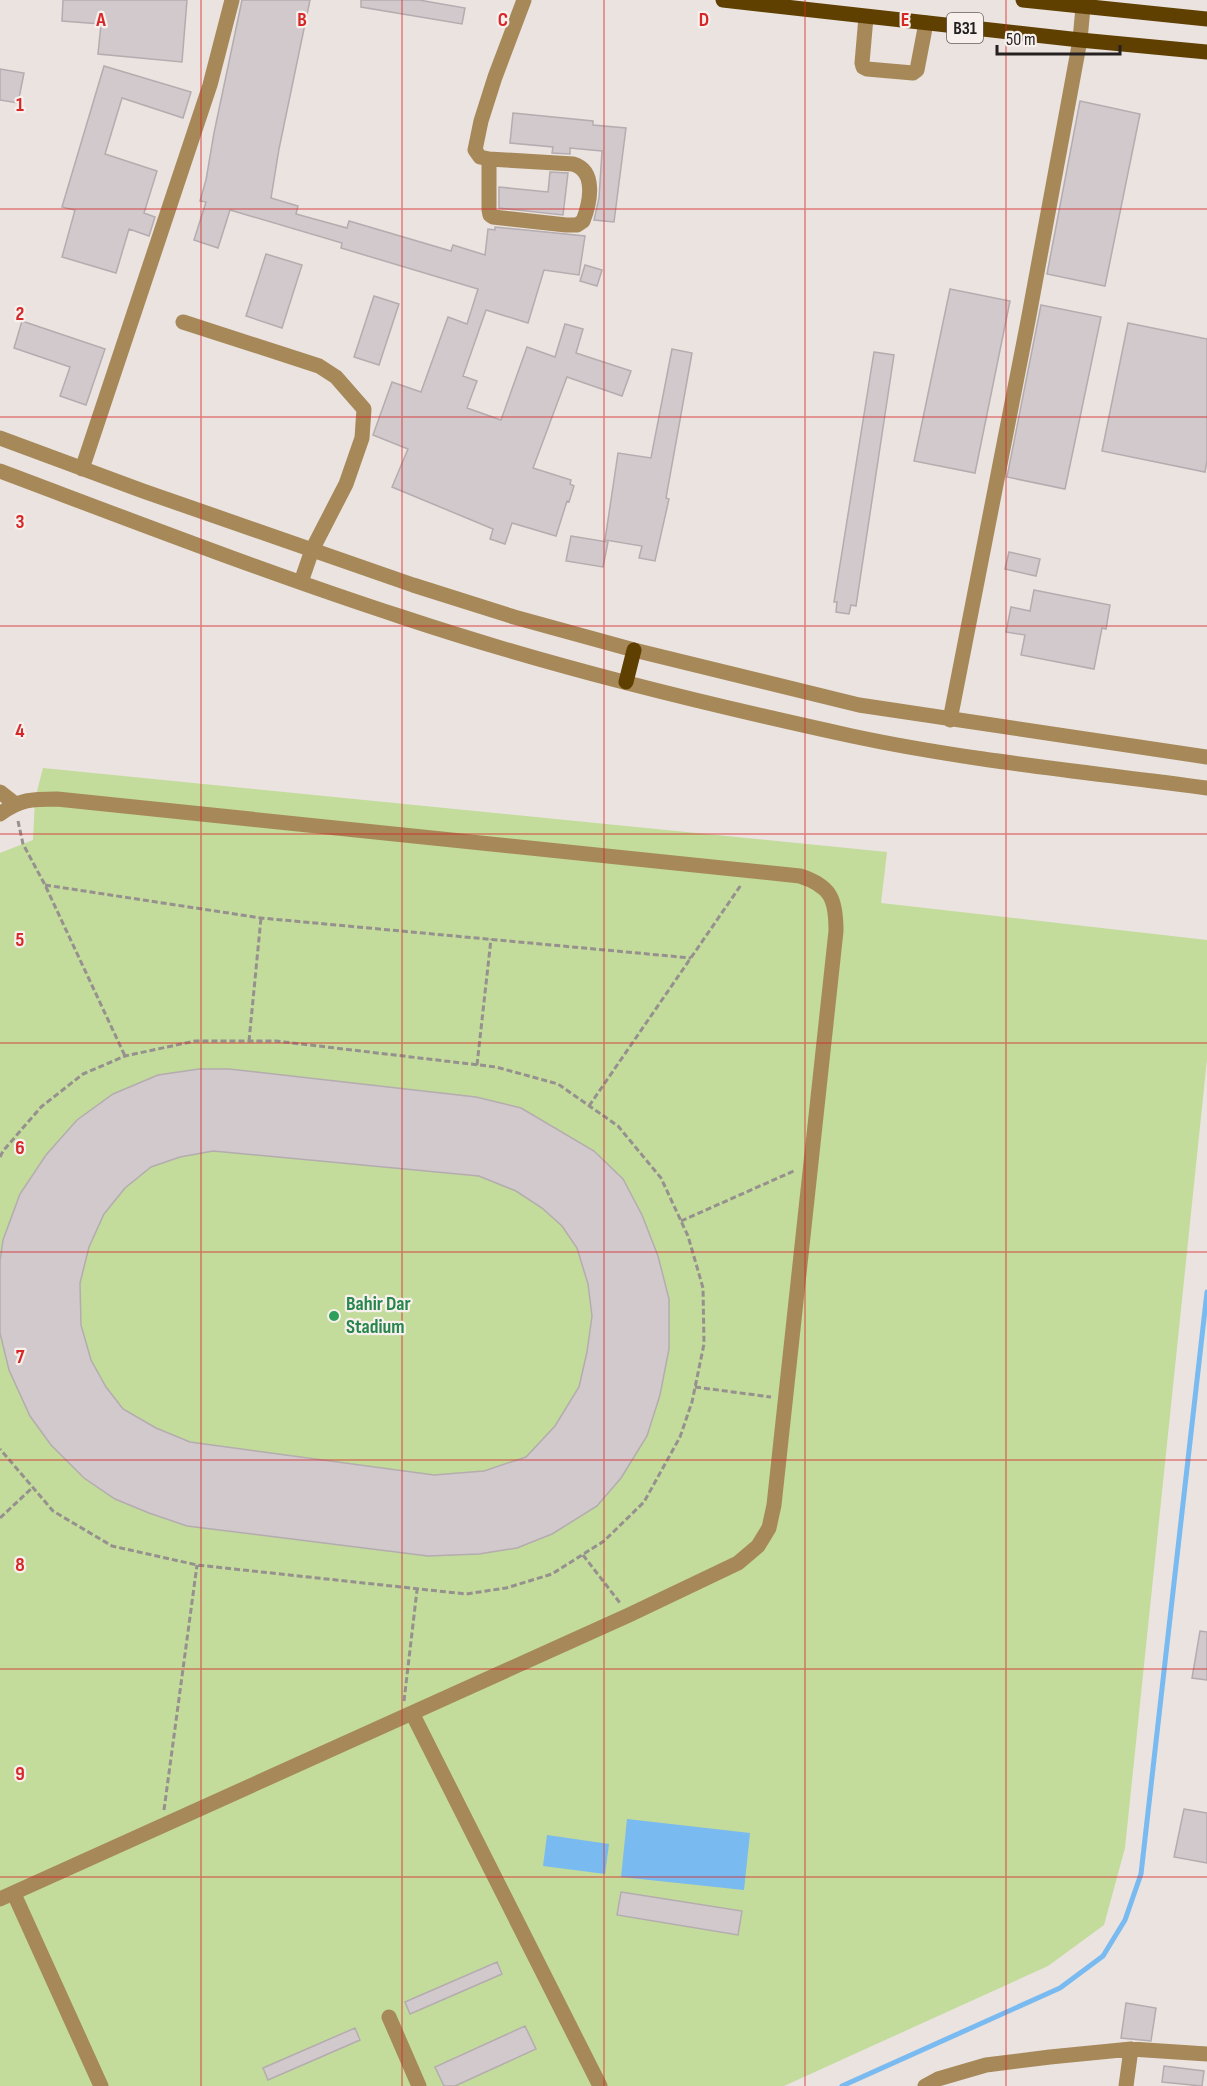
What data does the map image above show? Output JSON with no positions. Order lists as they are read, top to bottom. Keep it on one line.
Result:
{"streets":{"main road":["B31"]},"places":["Bahir Dar Stadium"],"scale_bar":"50 m","grid":{"columns":["A","B","C","D","E"],"rows":["1","2","3","4","5","6","7","8","9"]}}
